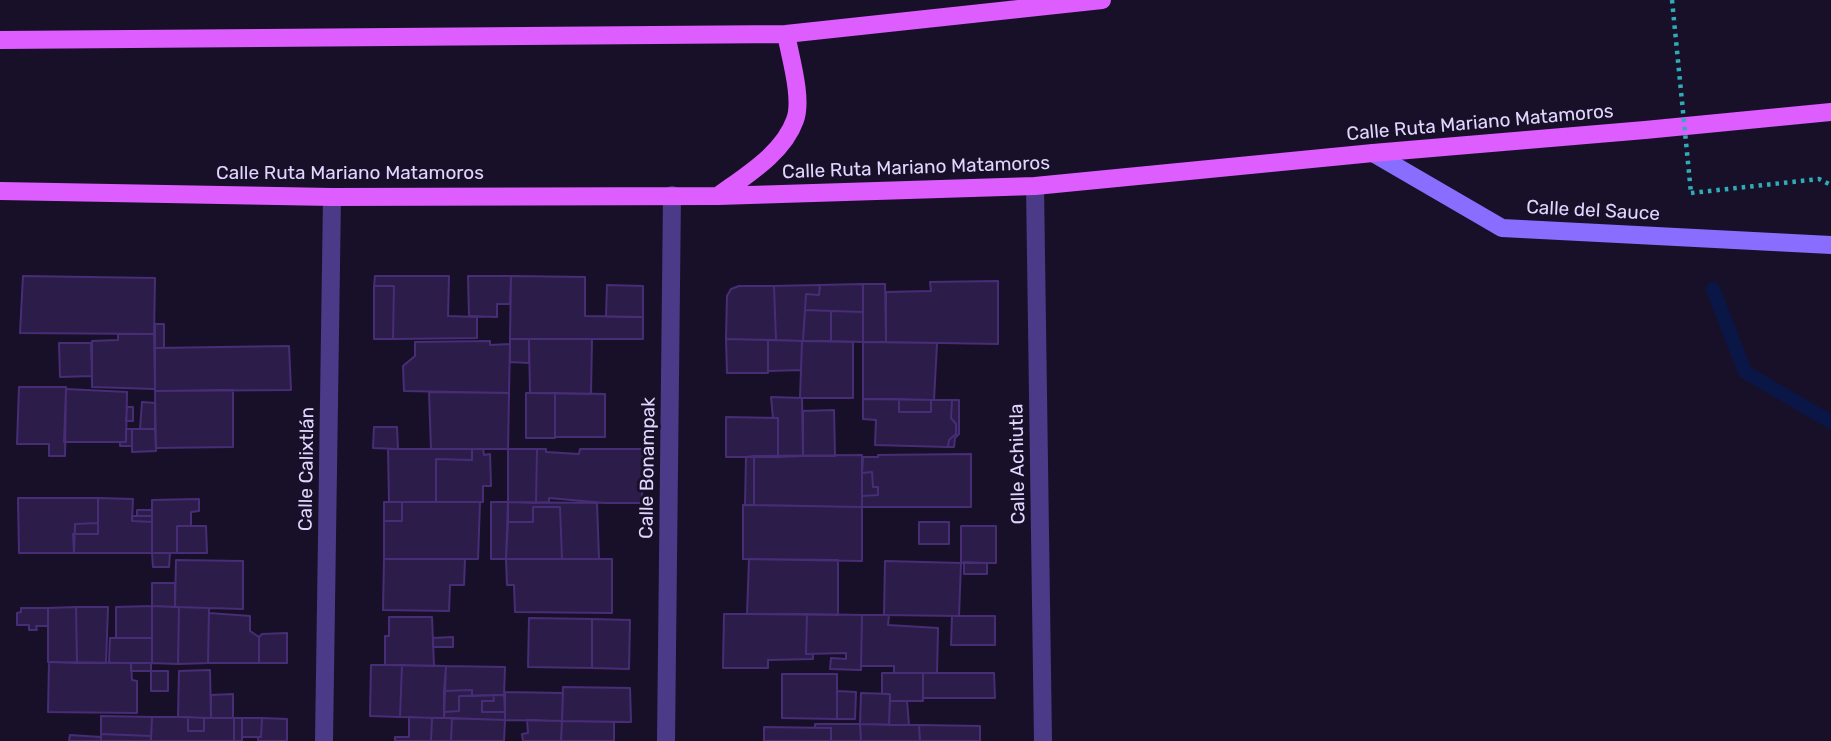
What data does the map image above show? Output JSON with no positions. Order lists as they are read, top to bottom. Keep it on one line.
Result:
{"streets":{"main road":["Calle Ruta Mariano Matamoros","Calle del Sauce"],"street":["Calle Achiutla","Calle Bonampak","Calle Calixtlán"]},"crossings":[["Calle Ruta Mariano Matamoros","Calle del Sauce"],["Calle Ruta Mariano Matamoros","Calle Achiutla"],["Calle Ruta Mariano Matamoros","Calle Bonampak"],["Calle Ruta Mariano Matamoros","Calle Calixtlán"]]}
